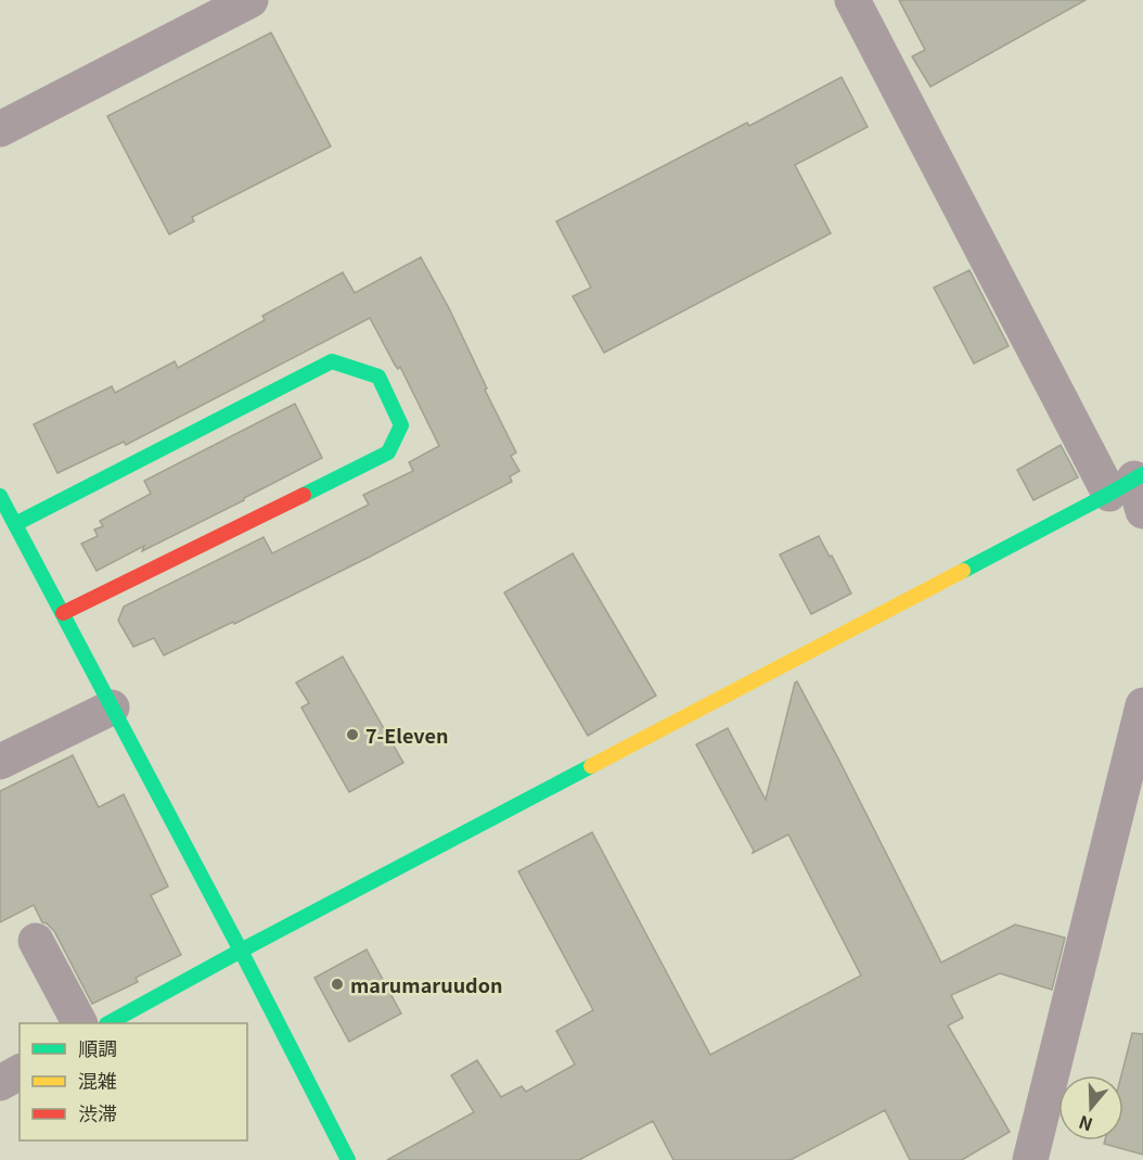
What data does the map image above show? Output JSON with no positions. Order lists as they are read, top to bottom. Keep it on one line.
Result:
{"places":["7-Eleven","marumaruudon"],"legend":["順調","混雑","渋滞"],"north":"bottom"}
